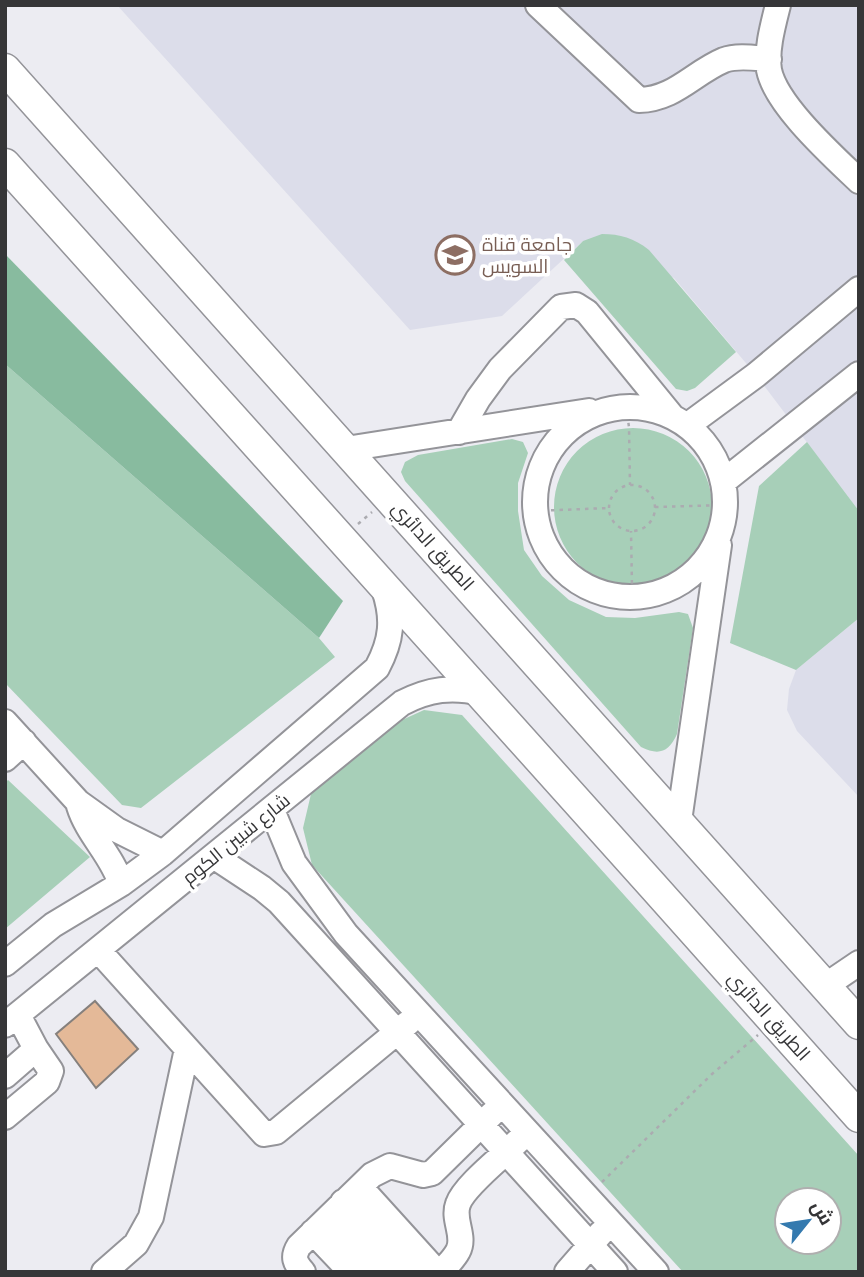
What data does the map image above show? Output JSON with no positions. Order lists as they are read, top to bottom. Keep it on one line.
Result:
{"streets":{"main road":["الطريق الدائري"],"street":["شارع شبين الكوم"]},"crossings":[["الطريق الدائري","شارع شبين الكوم"]],"places":{"school or university":["جامعة قناة السويس"]},"north":"top right"}
